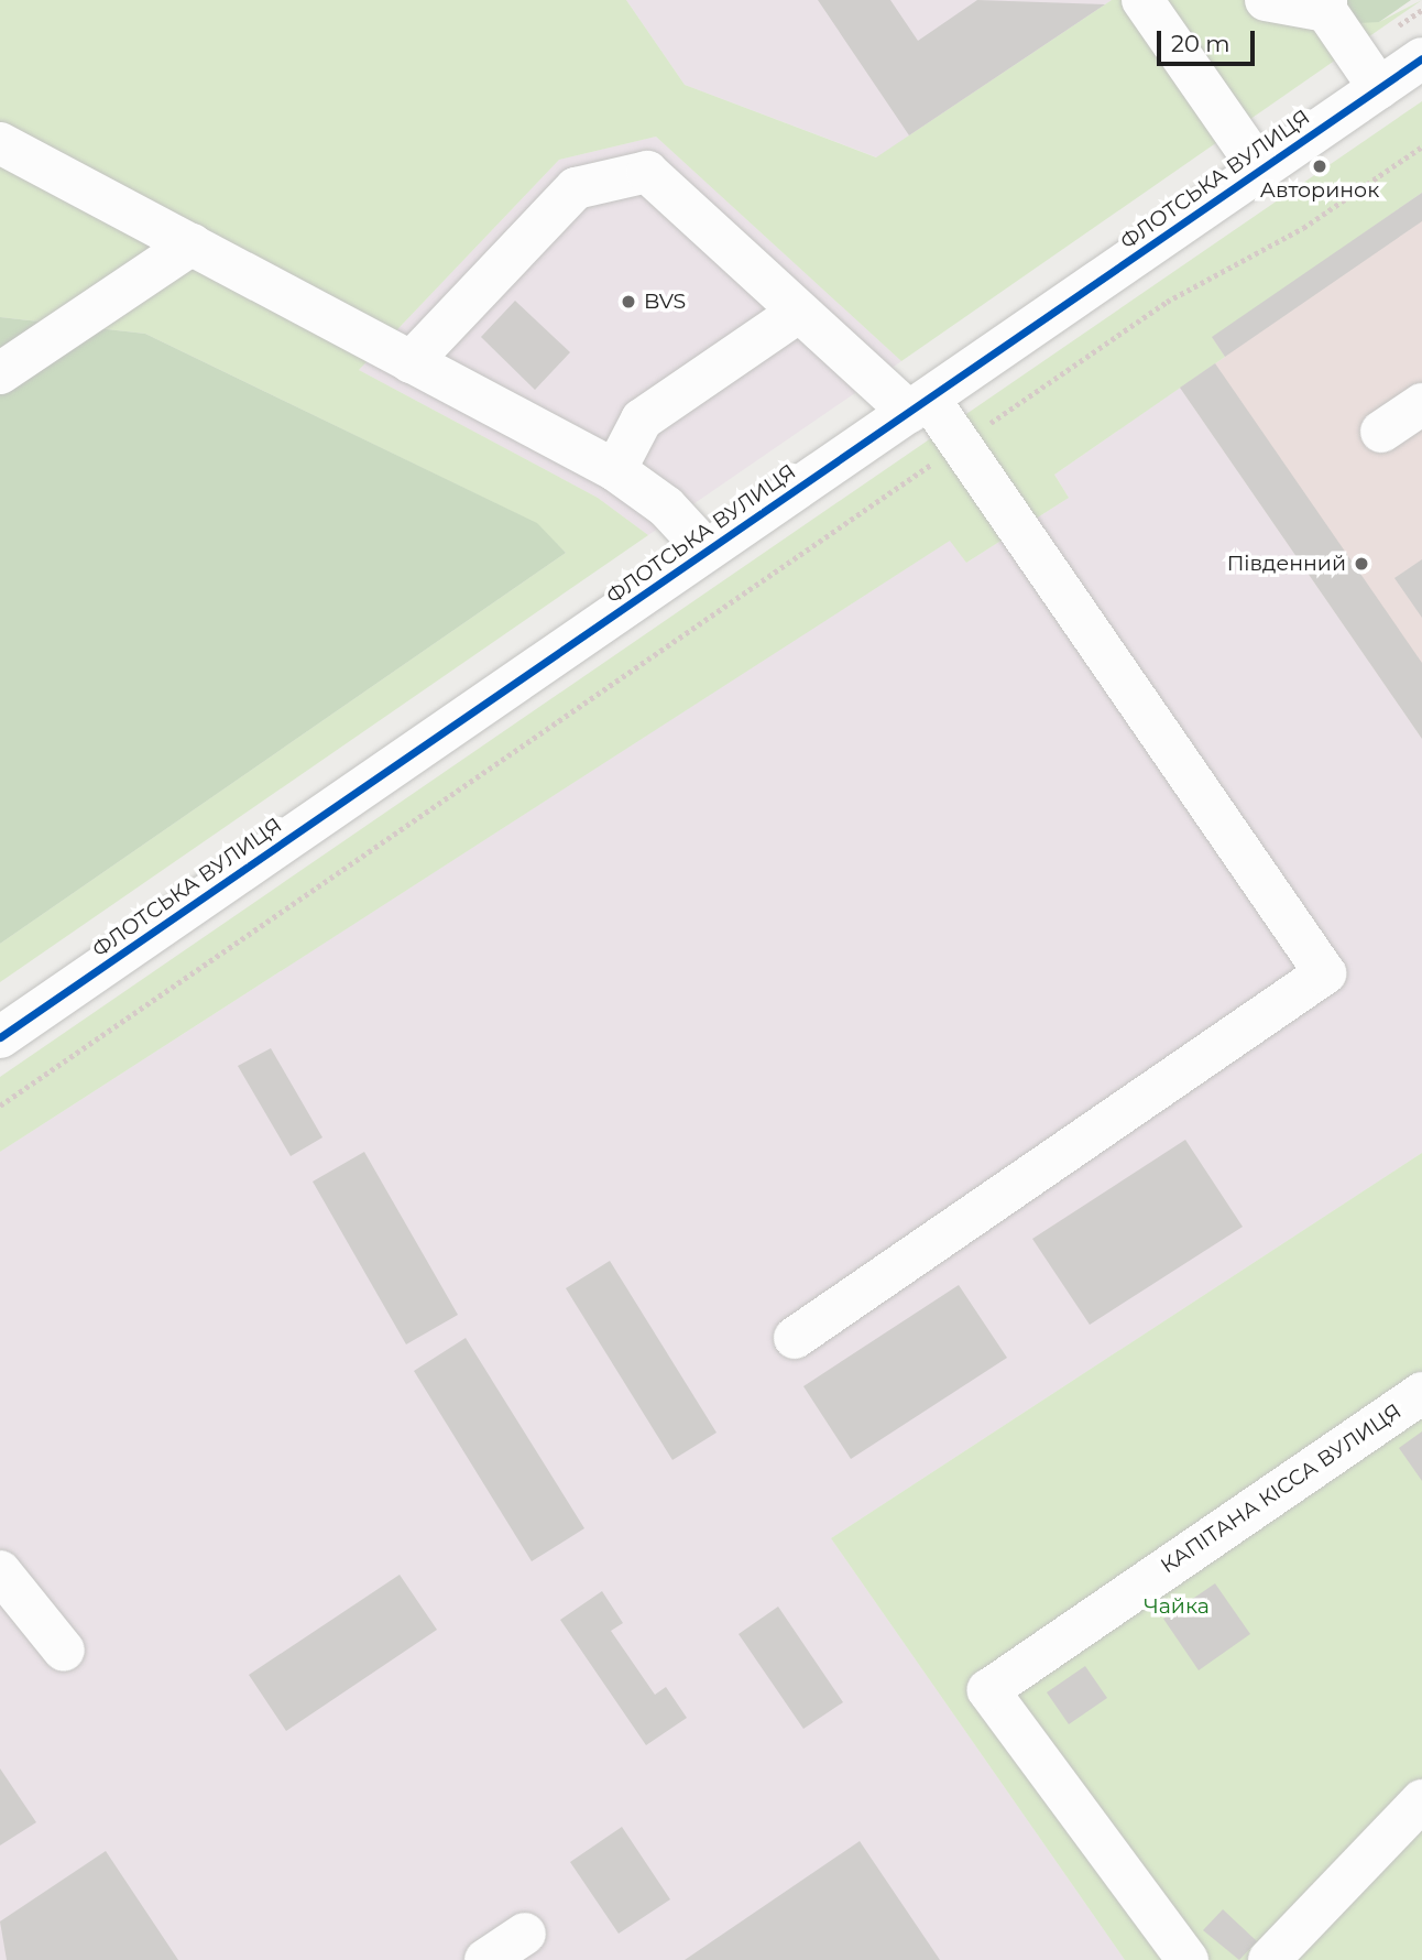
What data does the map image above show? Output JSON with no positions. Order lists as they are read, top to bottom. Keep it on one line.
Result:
{"streets":{"street":["ФЛОТСЬКА ВУЛИЦЯ","КАПІТАНА КІССА ВУЛИЦЯ"]},"parks":["Чайка"],"places":["Авторинок","BVS","Південний"],"scale_bar":"20 m"}
